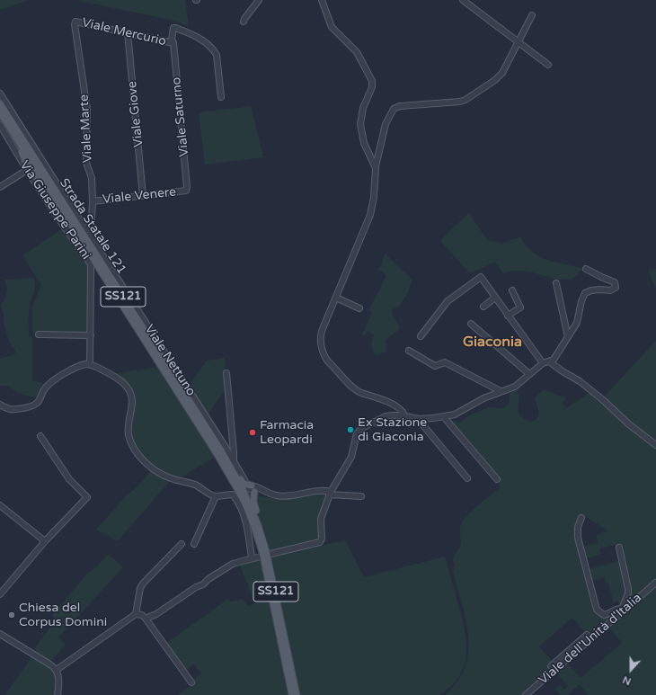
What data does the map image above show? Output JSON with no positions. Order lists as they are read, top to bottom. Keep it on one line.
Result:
{"streets":{"main road":["Strada Statale 121","SS121"],"street":["Viale Mercurio","Viale Giove","Viale Saturno","Viale Marte","Viale Venere","Via Giuseppe Parini","Viale Nettuno","Viale dell'Unità d'Italia"]},"crossings":[["Viale Mercurio","Viale Giove"],["Viale Mercurio","Viale Saturno"],["Viale Mercurio","Viale Marte"],["Viale Giove","Viale Venere"],["Viale Saturno","Viale Venere"],["Viale Marte","Viale Venere"],["Viale Marte","Viale Nettuno"],["Strada Statale 121","SS121"],["Strada Statale 121","Viale Nettuno"],["SS121","Viale Nettuno"]],"districts":["Giaconia"],"places":["Ex Stazione di Giaconia","Farmacia Leopardi","Chiesa del Corpus Domini"],"north":"bottom"}
